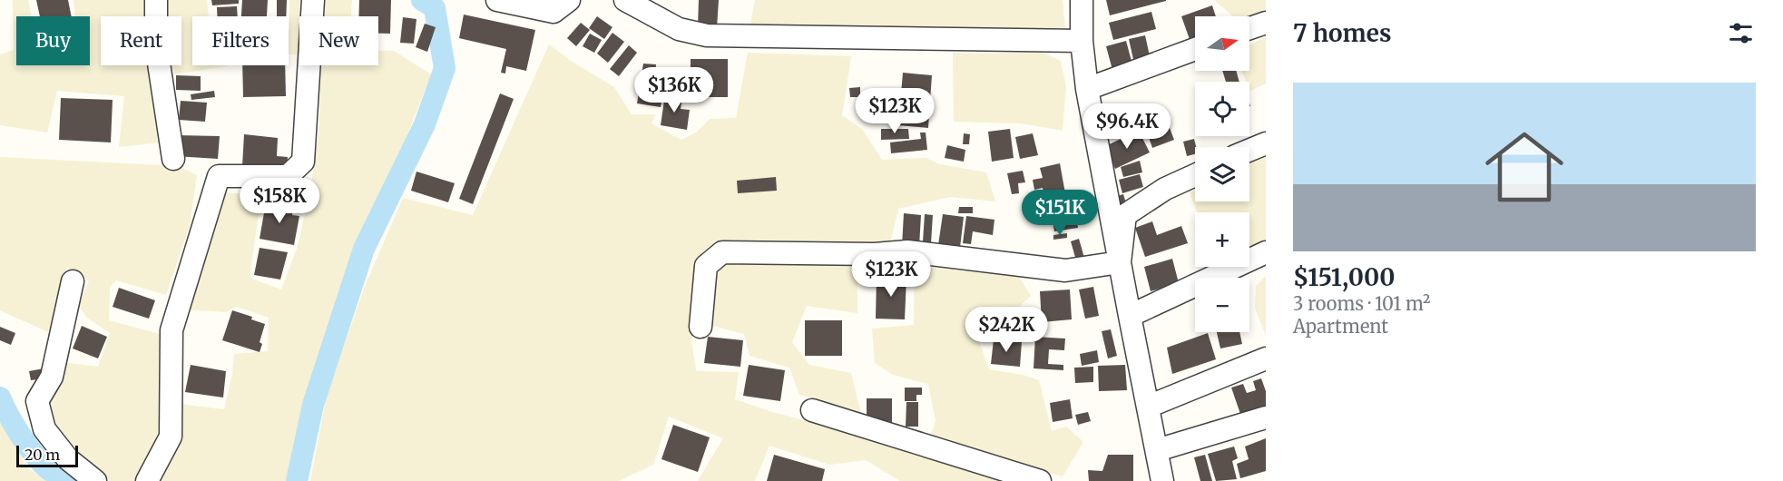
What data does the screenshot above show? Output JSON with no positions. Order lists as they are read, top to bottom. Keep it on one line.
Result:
{"scale_bar":"20 m","north":"right","page":{"heading":"7 homes","map_buttons":["+","−"],"chip":["Buy","Rent","Filters","New"],"list":[{"name":"$151,000","note":"3 rooms · 101 m² · Apartment"}],"price":["$136K","$123K","$96.4K","$158K","$151K","$123K","$242K"],"scale":"20 m"}}
